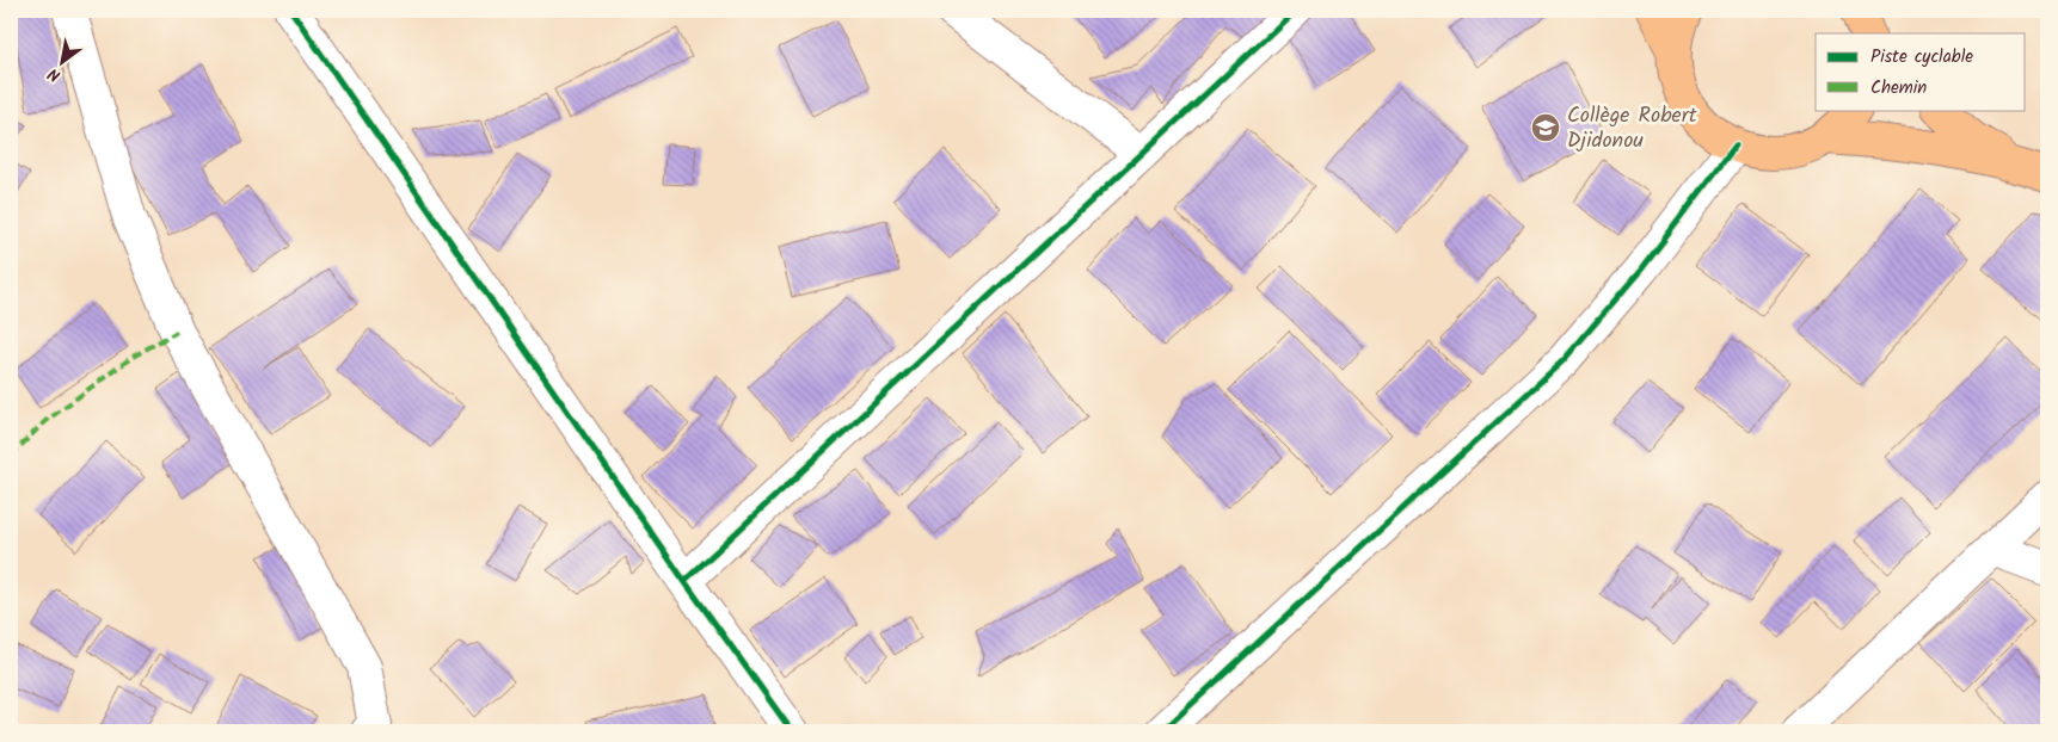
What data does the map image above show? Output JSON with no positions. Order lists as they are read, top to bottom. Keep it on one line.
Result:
{"places":{"school or university":["Collège Robert Djidonou"]},"legend":["Piste cyclable","Chemin"],"north":"bottom left"}
